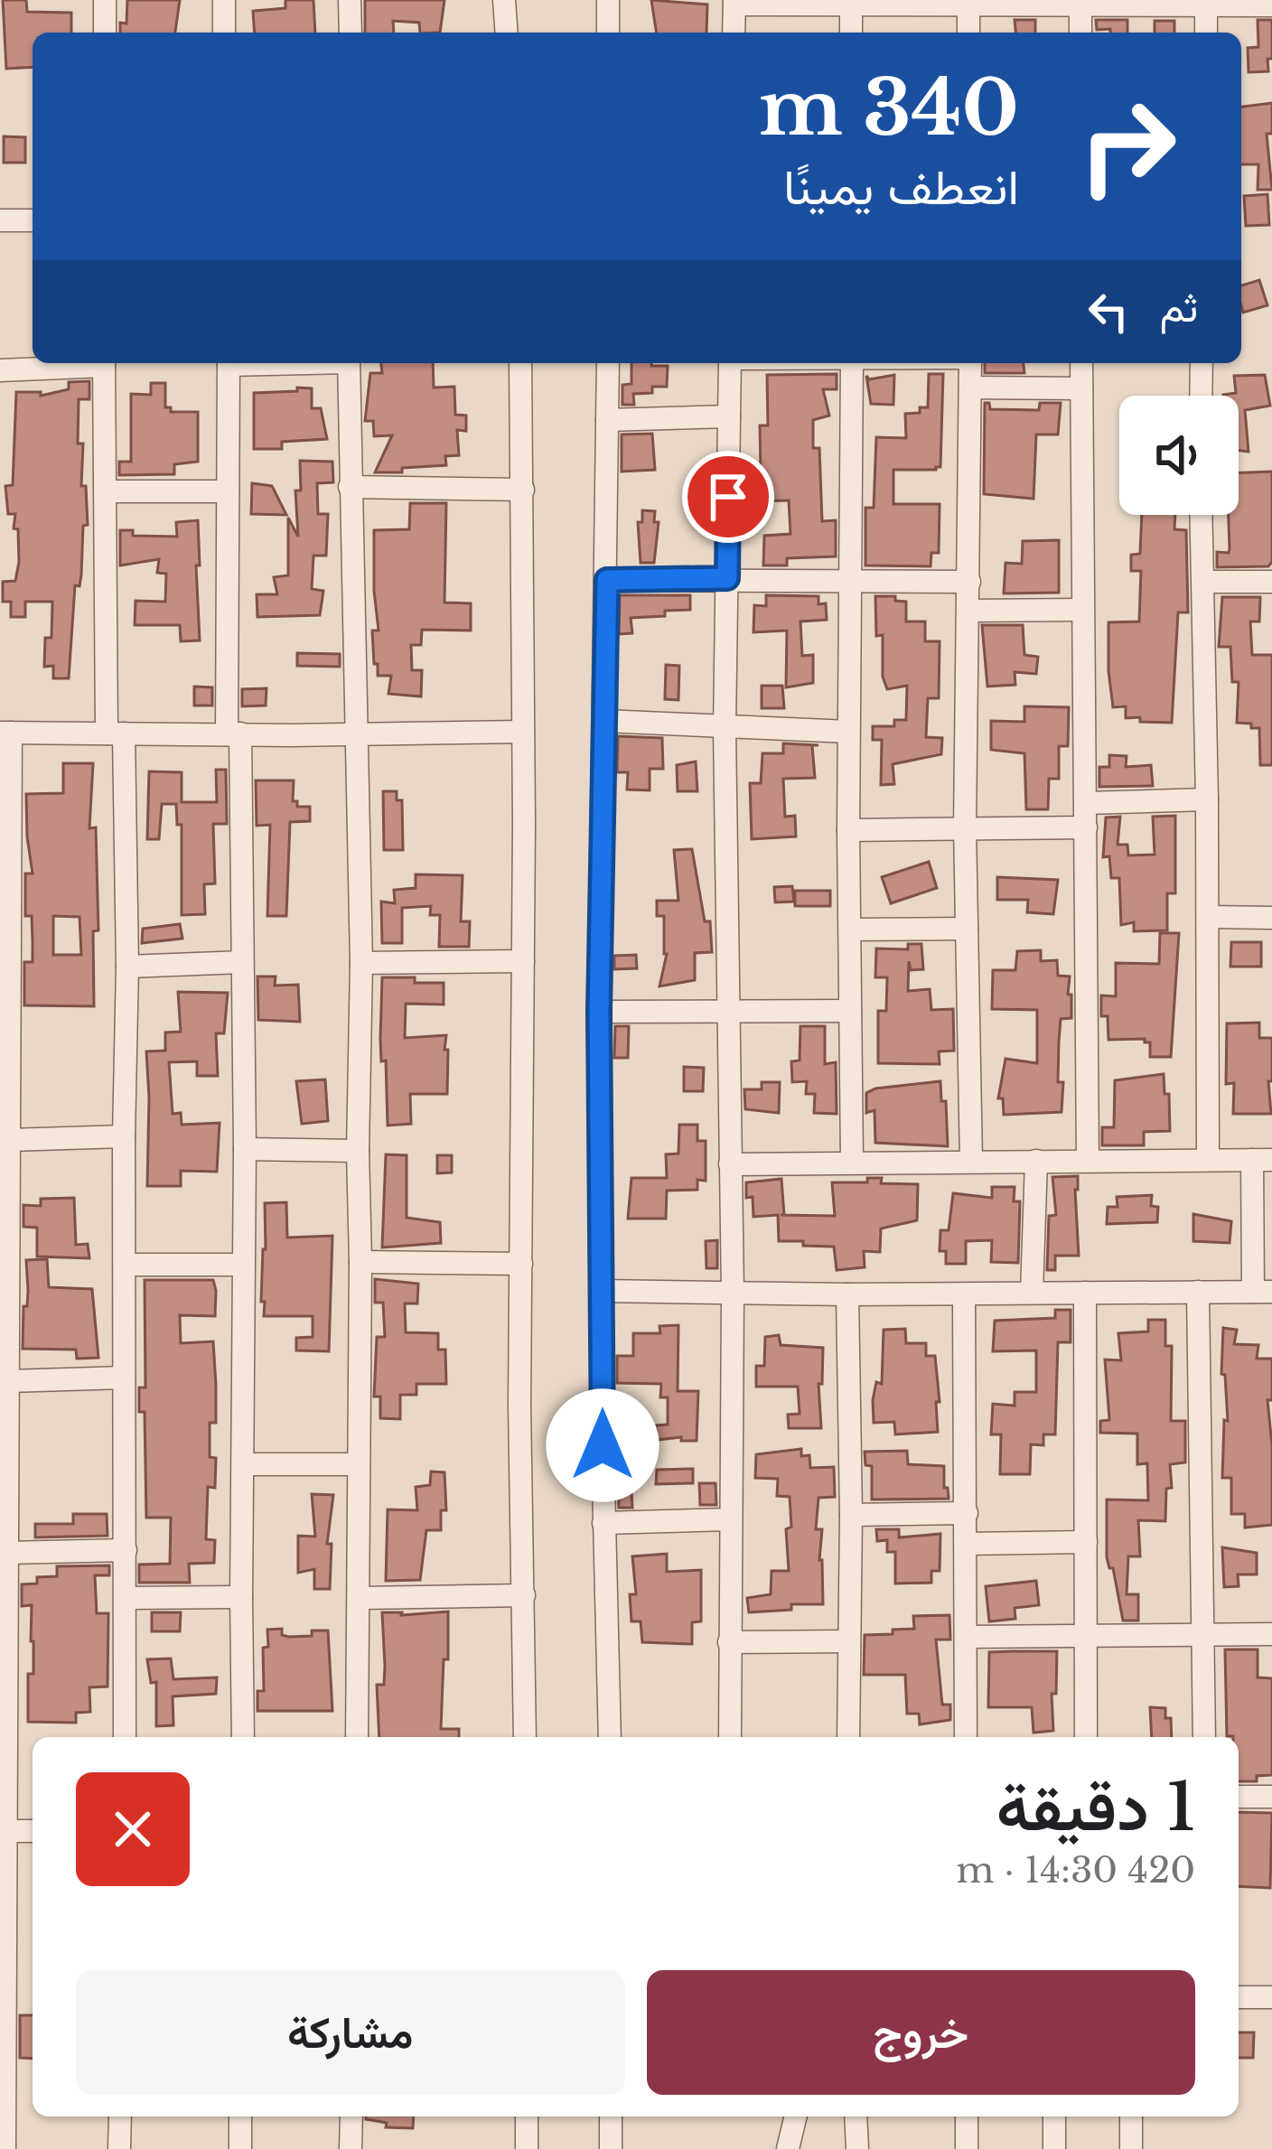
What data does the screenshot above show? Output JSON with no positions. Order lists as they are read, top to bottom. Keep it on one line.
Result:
{"page":{"turn":["340 m","انعطف يمينًا"],"then":"ثم","heading":["1 دقيقة","420 m · 14:30"],"buttons":["خروج","مشاركة"]}}
